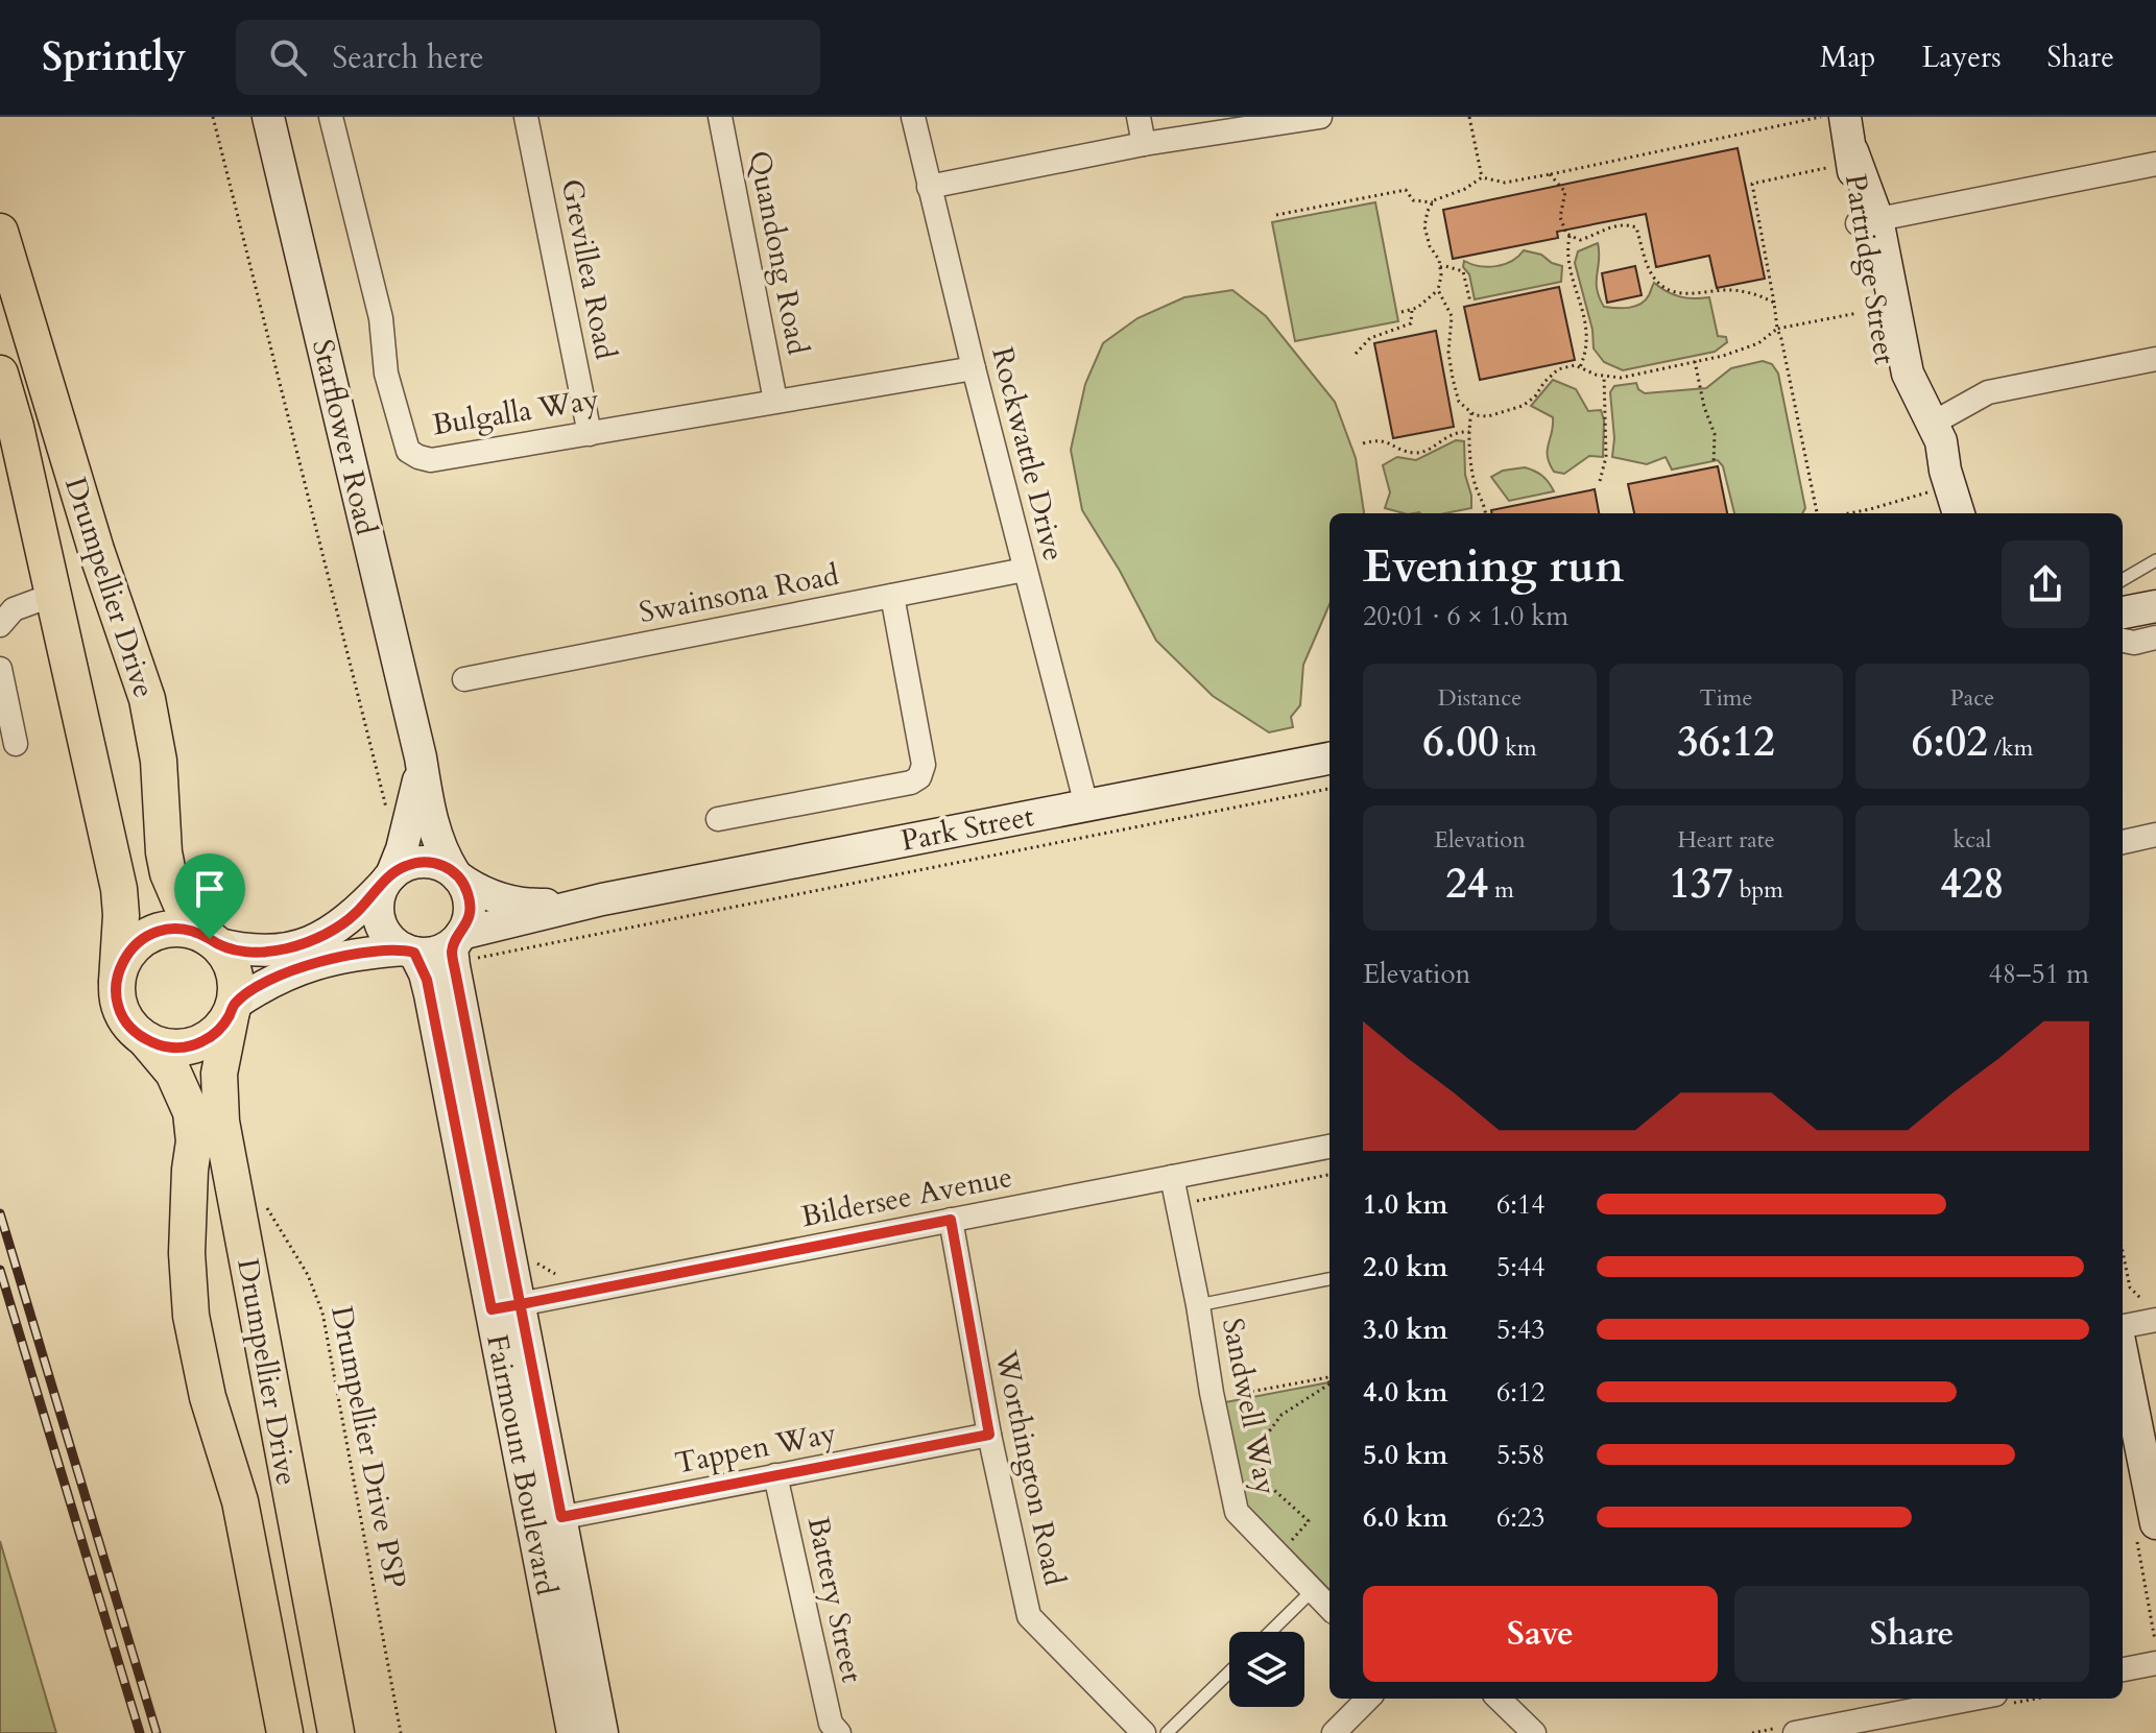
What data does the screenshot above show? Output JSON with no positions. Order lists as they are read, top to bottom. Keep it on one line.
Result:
{"streets":{"main road":["Partridge Street","Starflower Road","Drumpellier Drive","Park Street","Fairmount Boulevard"],"street":["Quandong Road","Grevillea Road","Bulgalla Way","Rockwattle Drive","Swainsona Road","Bildersee Avenue","Sandwell Way","Tappen Way","Worthington Road","Battery Street"],"path":["Drumpellier Drive PSP"]},"crossings":[["Quandong Road","Bulgalla Way"],["Grevillea Road","Bulgalla Way"],["Bulgalla Way","Rockwattle Drive"],["Starflower Road","Park Street"],["Starflower Road","Fairmount Boulevard"],["Rockwattle Drive","Swainsona Road"],["Rockwattle Drive","Park Street"],["Park Street","Fairmount Boulevard"],["Bildersee Avenue","Sandwell Way"],["Bildersee Avenue","Fairmount Boulevard"],["Bildersee Avenue","Worthington Road"],["Tappen Way","Fairmount Boulevard"],["Tappen Way","Worthington Road"],["Tappen Way","Battery Street"]],"page":{"header":"Sprintly","search":"Search here","nav":["Map","Layers","Share"],"heading":["Evening run","20:01 · 6 × 1.0 km"],"stats":[["Distance","6.00 km"],["Time","36:12"],["Pace","6:02 /km"],["Elevation","24 m"],["Heart rate","137 bpm"],["kcal","428"]],"chart":["Elevation","48–51 m"],"list":[{"name":"1.0 km","note":"6:14"},{"name":"2.0 km","note":"5:44"},{"name":"3.0 km","note":"5:43"},{"name":"4.0 km","note":"6:12"},{"name":"5.0 km","note":"5:58"},{"name":"6.0 km","note":"6:23"}],"buttons":["Save","Share"]}}
